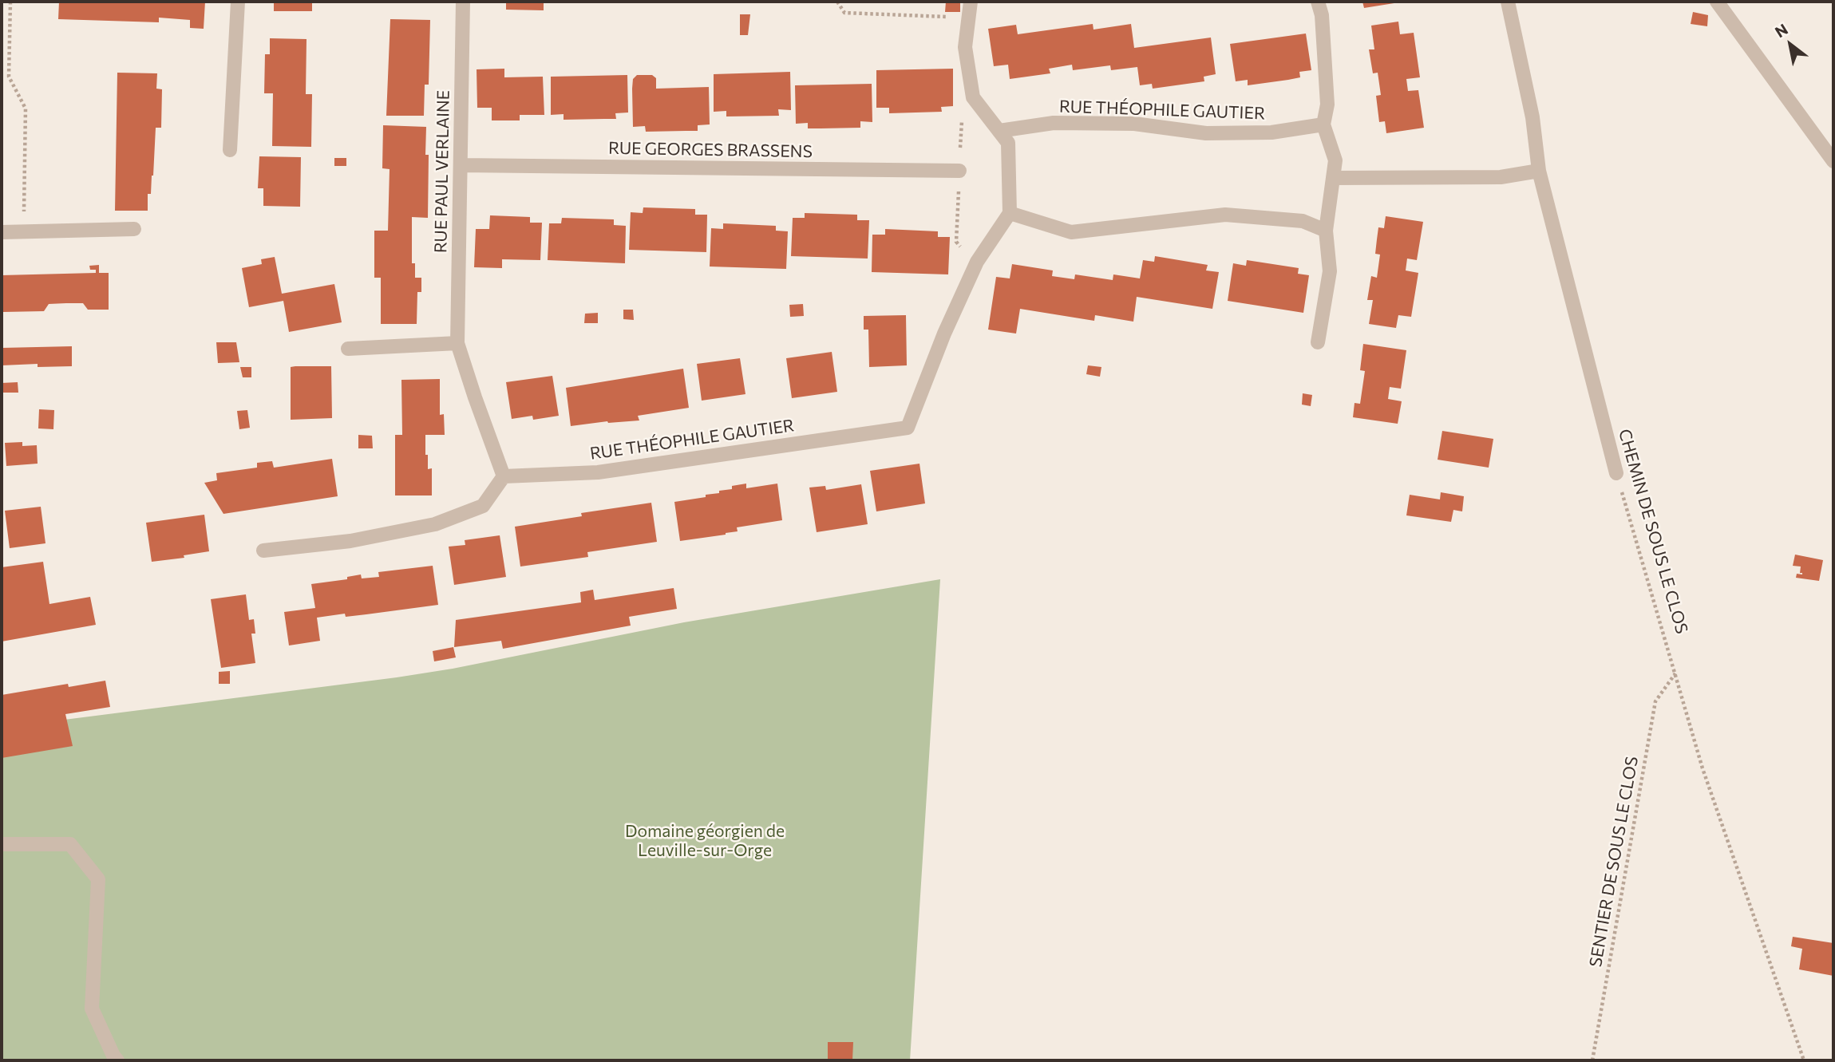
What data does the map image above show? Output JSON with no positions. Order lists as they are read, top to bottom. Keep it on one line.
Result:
{"streets":{"street":["RUE THÉOPHILE GAUTIER","RUE GEORGES BRASSENS","RUE PAUL VERLAINE","CHEMIN DE SOUS LE CLOS"],"path":["SENTIER DE SOUS LE CLOS"]},"crossings":[["RUE THÉOPHILE GAUTIER","RUE PAUL VERLAINE"],["RUE GEORGES BRASSENS","RUE PAUL VERLAINE"],["CHEMIN DE SOUS LE CLOS","SENTIER DE SOUS LE CLOS"]],"parks":["Domaine géorgien de Leuville-sur-Orge"],"north":"top left"}
